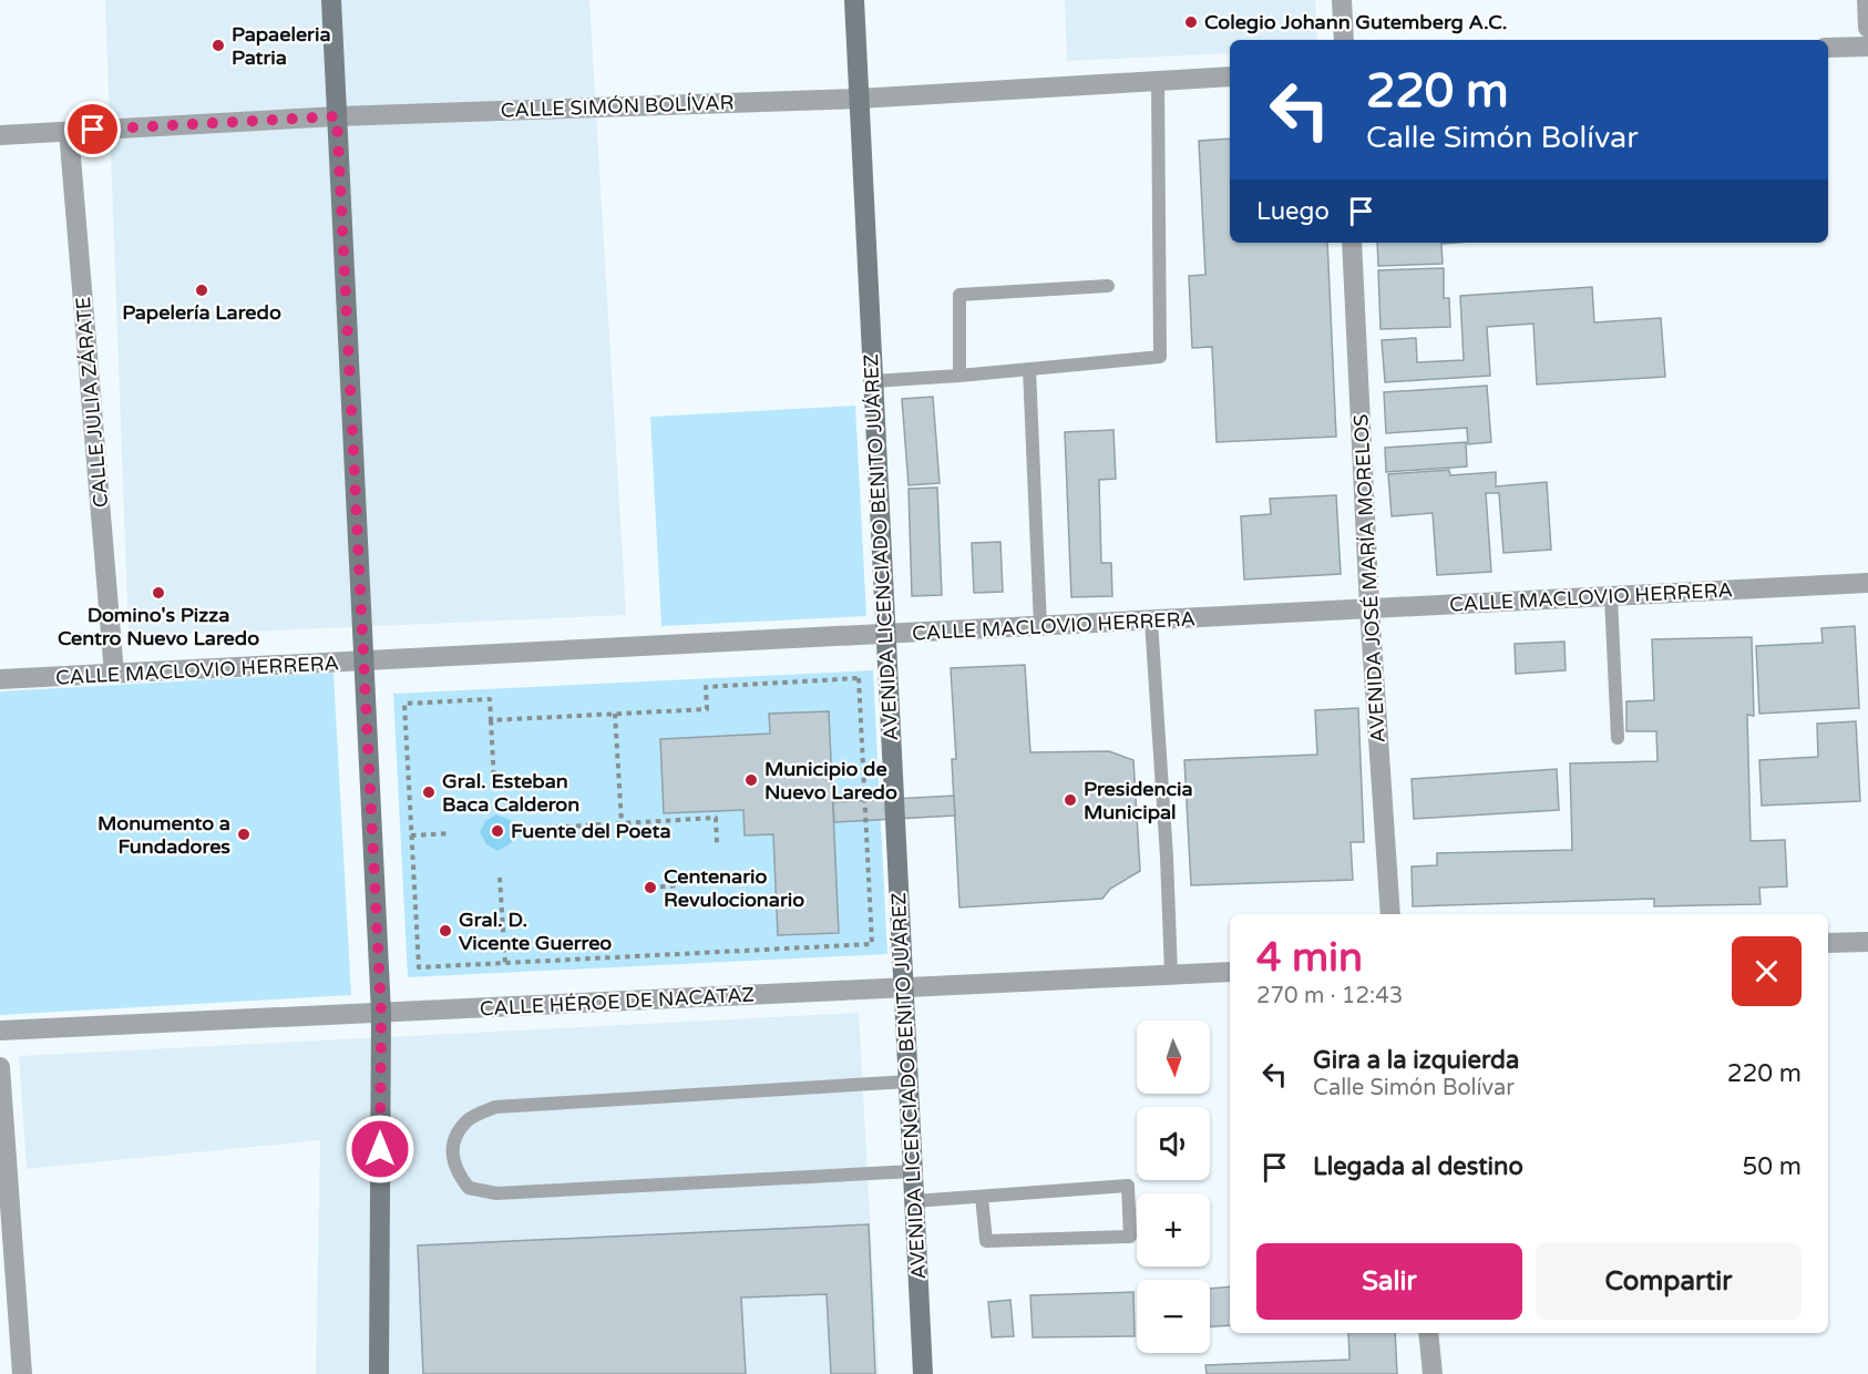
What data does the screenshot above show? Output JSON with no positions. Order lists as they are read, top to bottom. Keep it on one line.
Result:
{"streets":{"main road":["AVENIDA LICENCIADO BENITO JUÁREZ"],"street":["CALLE SIMÓN BOLÍVAR","CALLE JULIA ZÁRATE","AVENIDA JOSÉ MARÍA MORELOS","CALLE MACLOVIO HERRERA","CALLE HÉROE DE NACATAZ"]},"crossings":[["CALLE SIMÓN BOLÍVAR","CALLE JULIA ZÁRATE"],["CALLE SIMÓN BOLÍVAR","AVENIDA LICENCIADO BENITO JUÁREZ"],["CALLE JULIA ZÁRATE","CALLE MACLOVIO HERRERA"],["AVENIDA LICENCIADO BENITO JUÁREZ","CALLE MACLOVIO HERRERA"],["AVENIDA LICENCIADO BENITO JUÁREZ","CALLE HÉROE DE NACATAZ"],["AVENIDA JOSÉ MARÍA MORELOS","CALLE MACLOVIO HERRERA"]],"places":["Colegio Johann Gutemberg A.C.","Papaeleria Patria","Papelería Laredo","Domino's Pizza Centro Nuevo Laredo","Municipio de Nuevo Laredo","Gral. Esteban Baca Calderon","Presidencia Municipal","Fuente del Poeta","Monumento a Fundadores","Centenario Revulocionario","Gral. D. Vicente Guerreo"],"north":"bottom","page":{"turn":["220 m","Calle Simón Bolívar"],"then":"Luego","heading":["4 min","270 m · 12:43"],"map_buttons":["+","−"],"list":[{"name":"Gira a la izquierda","note":"Calle Simón Bolívar","value":"220 m"},{"name":"Llegada al destino","value":"50 m"}],"buttons":["Salir","Compartir"]}}
